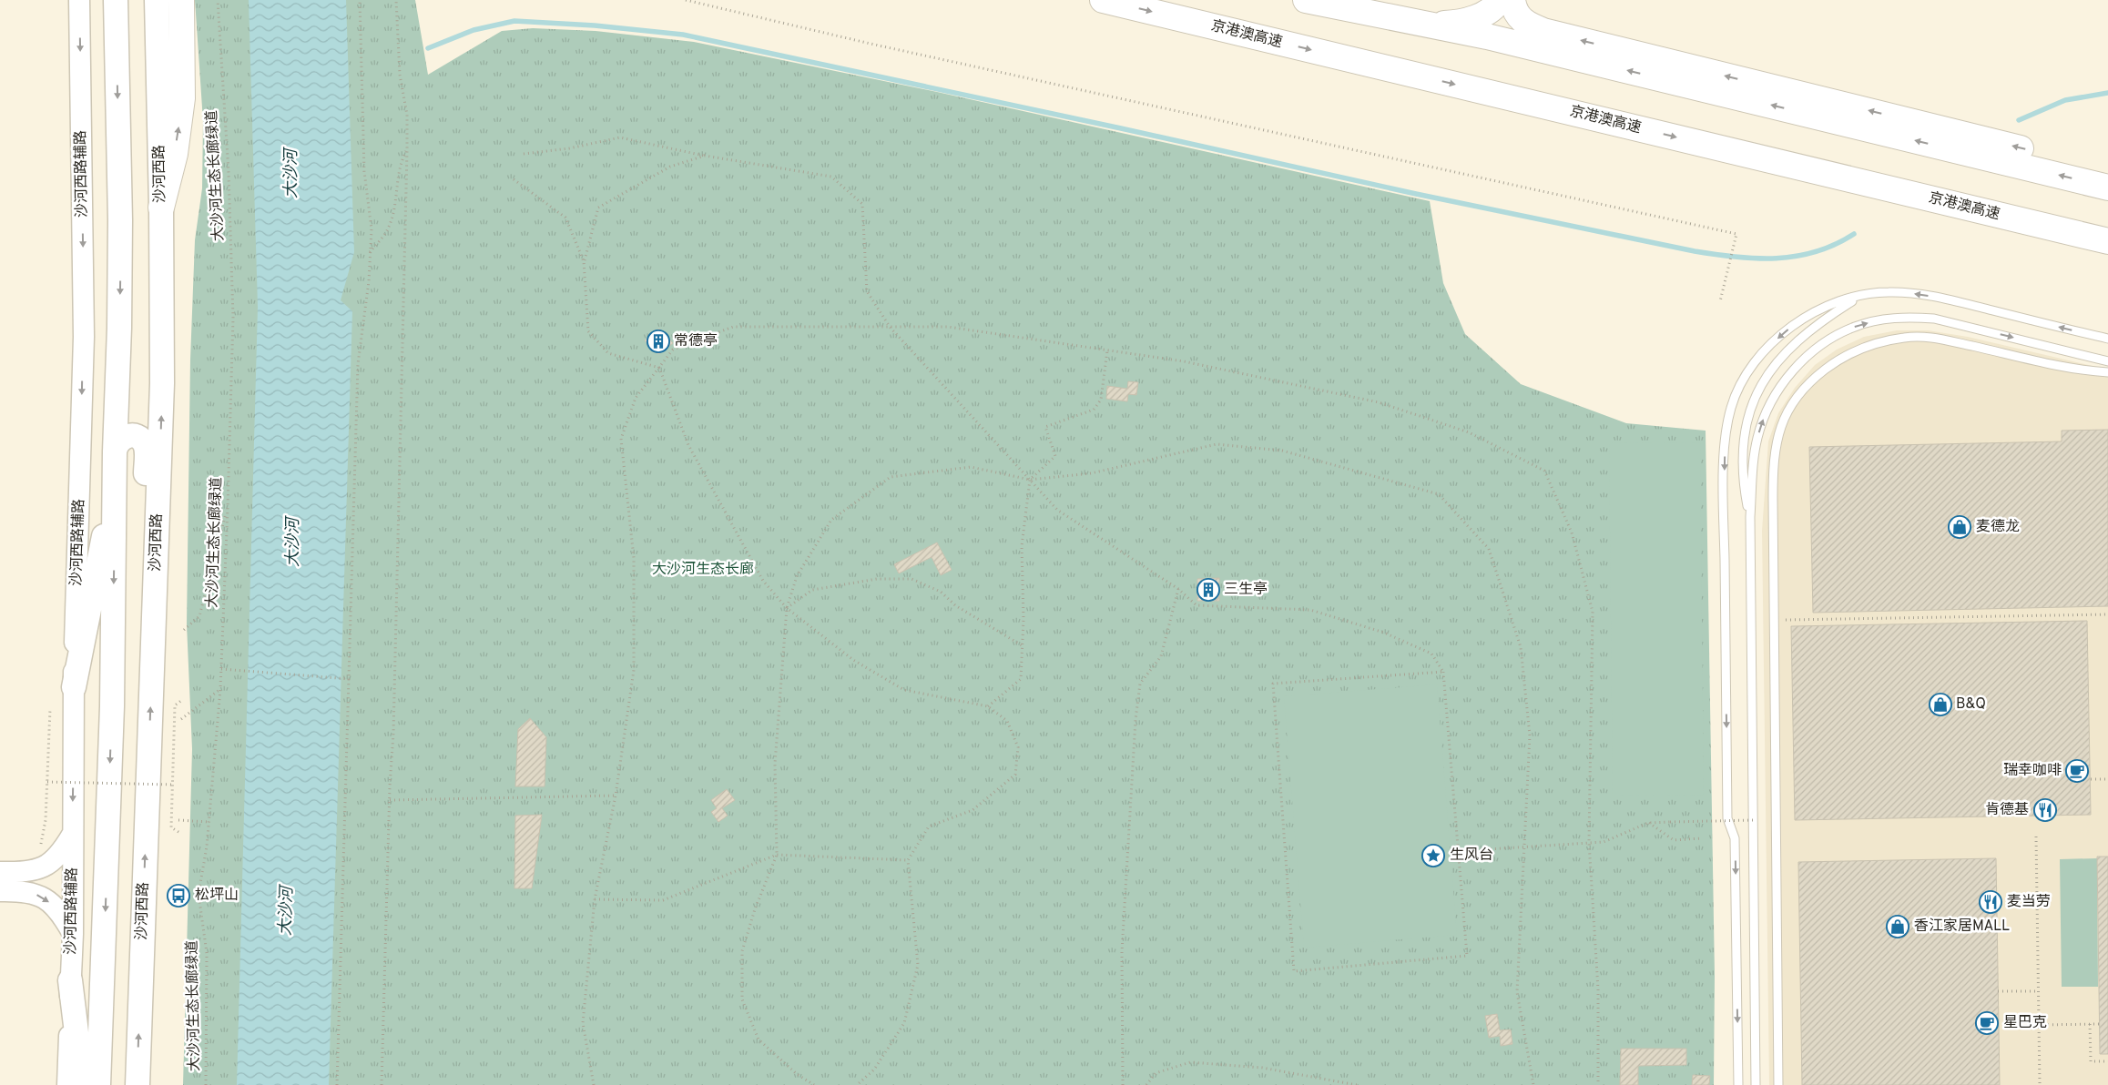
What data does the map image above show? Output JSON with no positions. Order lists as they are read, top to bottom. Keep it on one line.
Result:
{"streets":{"highway":["京港澳高速"],"main road":["沙河西路辅路","沙河西路"],"path":["大沙河生态长廊绿道"]},"water":["大沙河"],"parks":["大沙河生态长廊"],"places":{"building":["常德亭","三生亭"],"shop":["麦德龙","B&Q","香江家居MALL"],"cafe":["瑞幸咖啡","星巴克"],"restaurant":["肯德基","麦当劳"],"place":["生风台"],"bus stop":["松坪山"]}}
